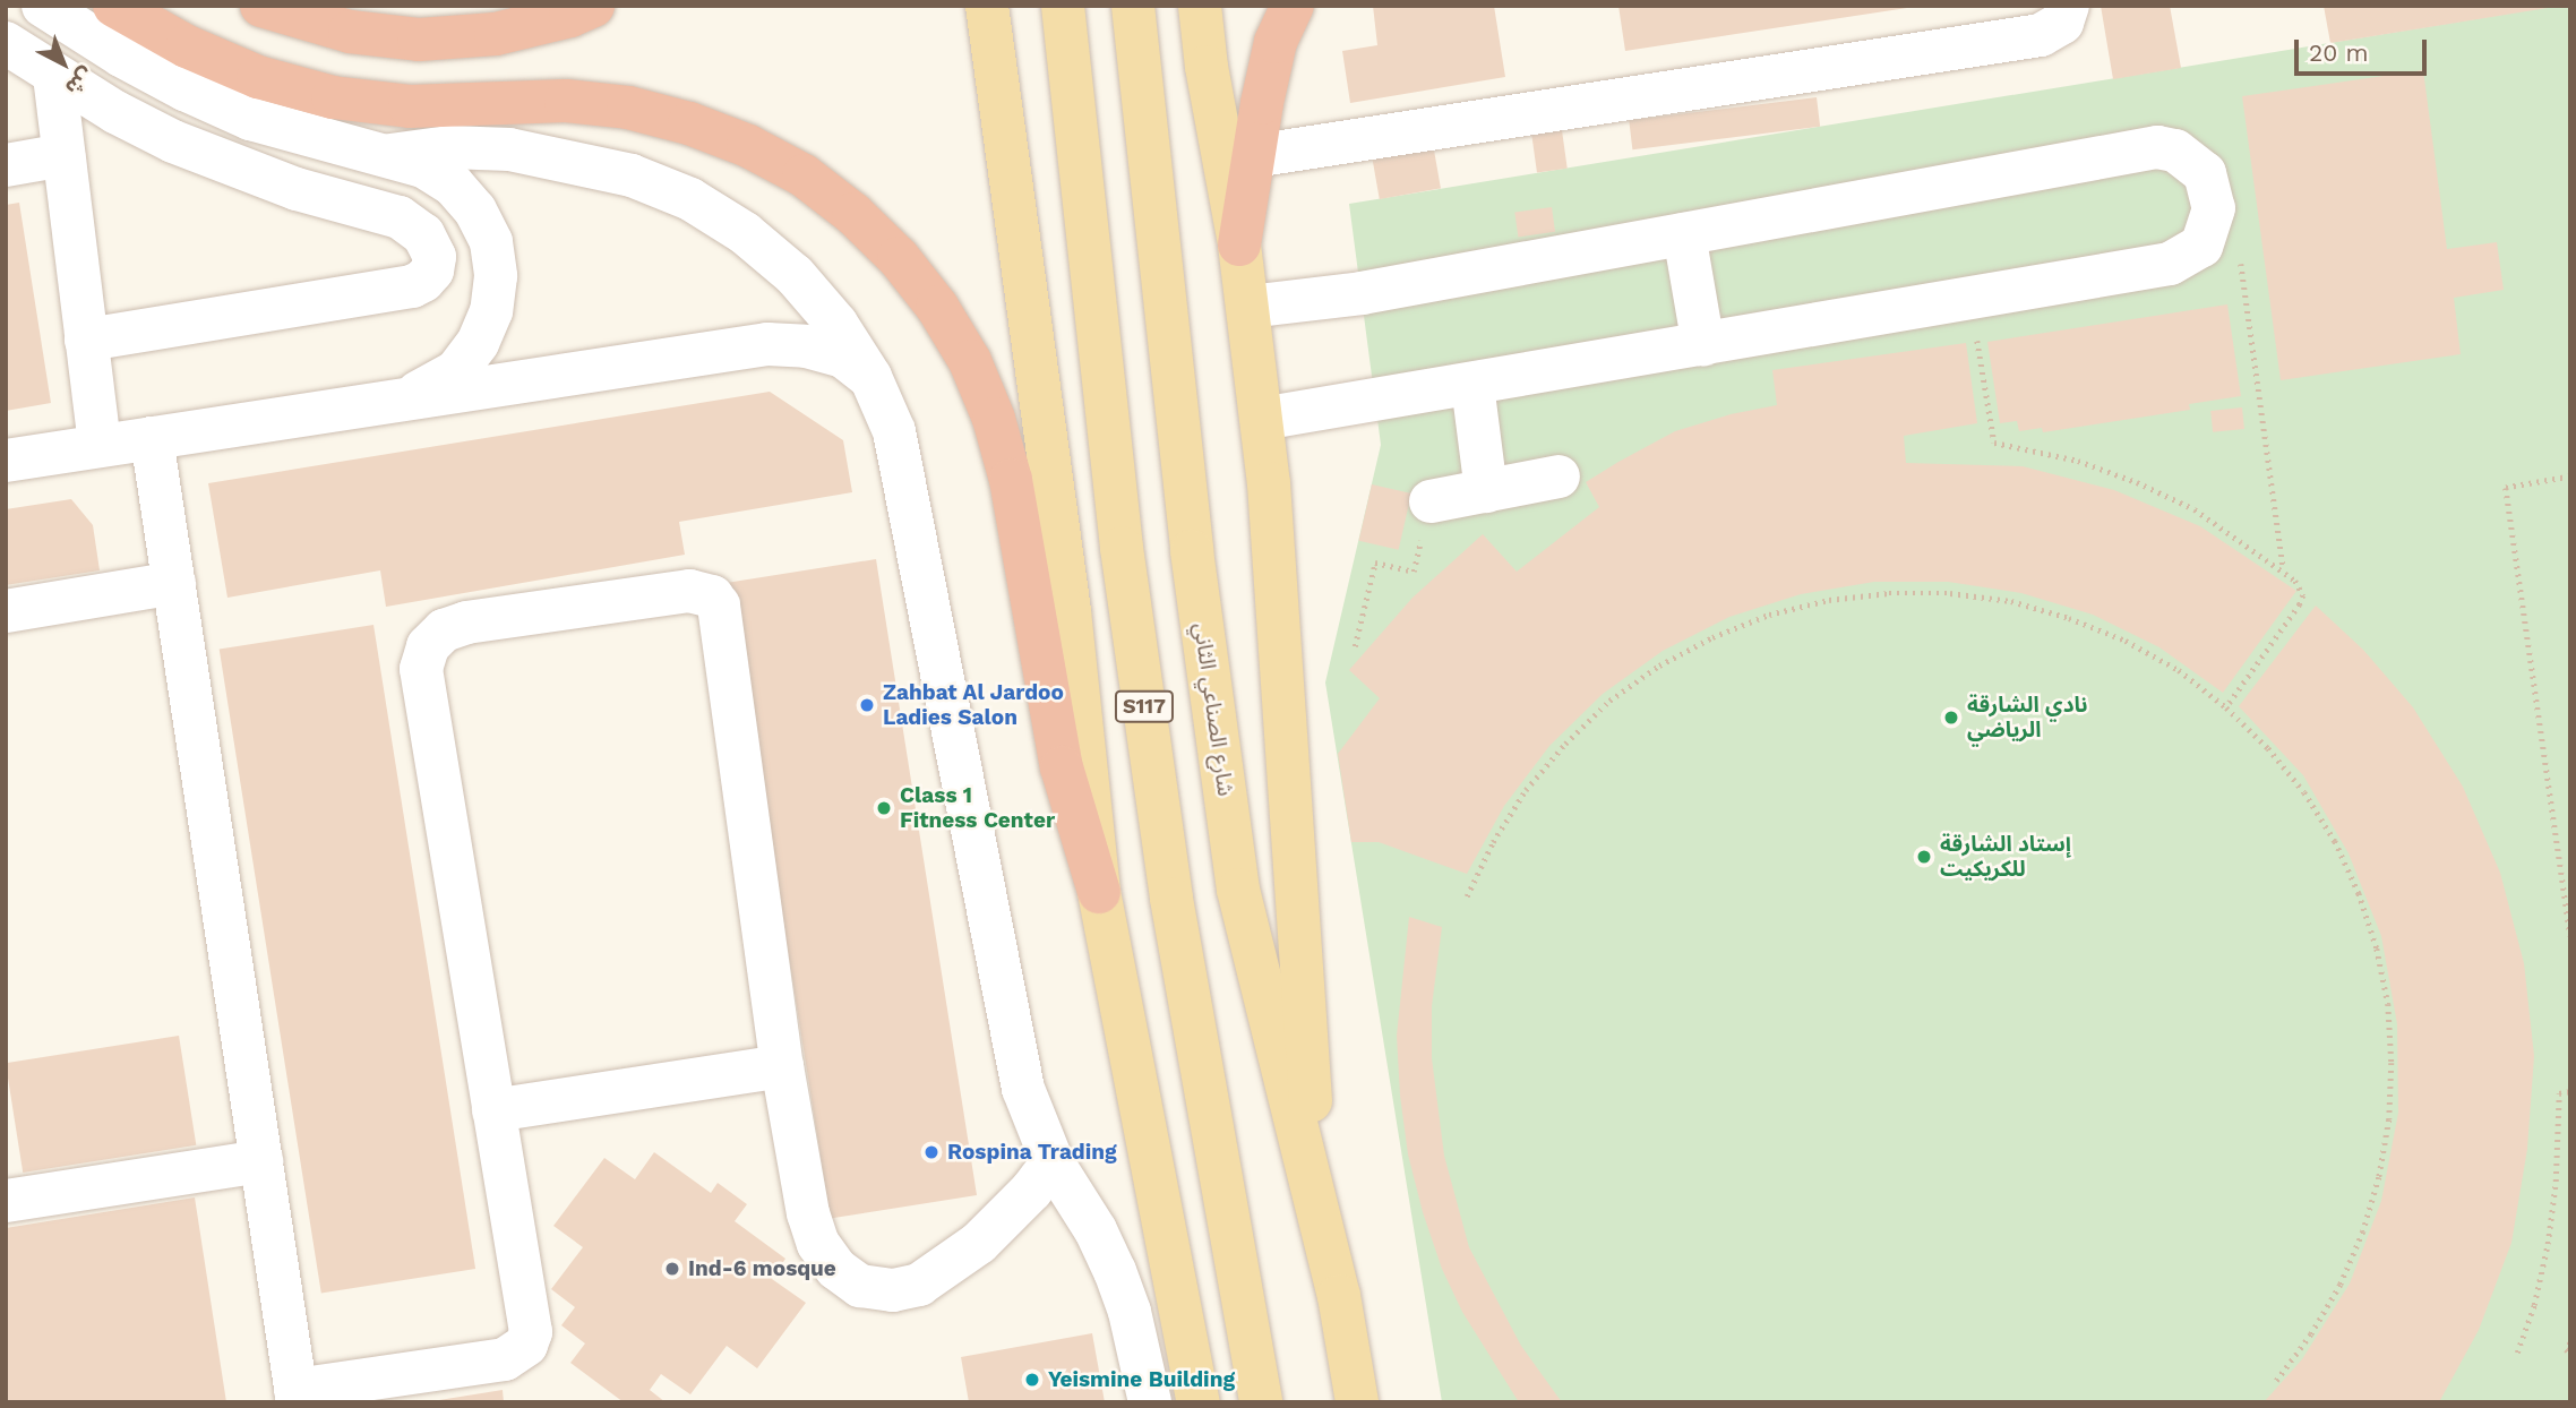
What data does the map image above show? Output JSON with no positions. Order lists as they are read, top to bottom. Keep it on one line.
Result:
{"streets":{"main road":["S117","شارع الصناعي الثاني"]},"places":["Zahbat Al Jardoo Ladies Salon","نادي الشارقة الرياضي","Class 1 Fitness Center","إستاد الشارقة للكريكيت","Rospina Trading","Ind-6 mosque","Yeismine Building"],"scale_bar":"20 m","north":"bottom right"}
